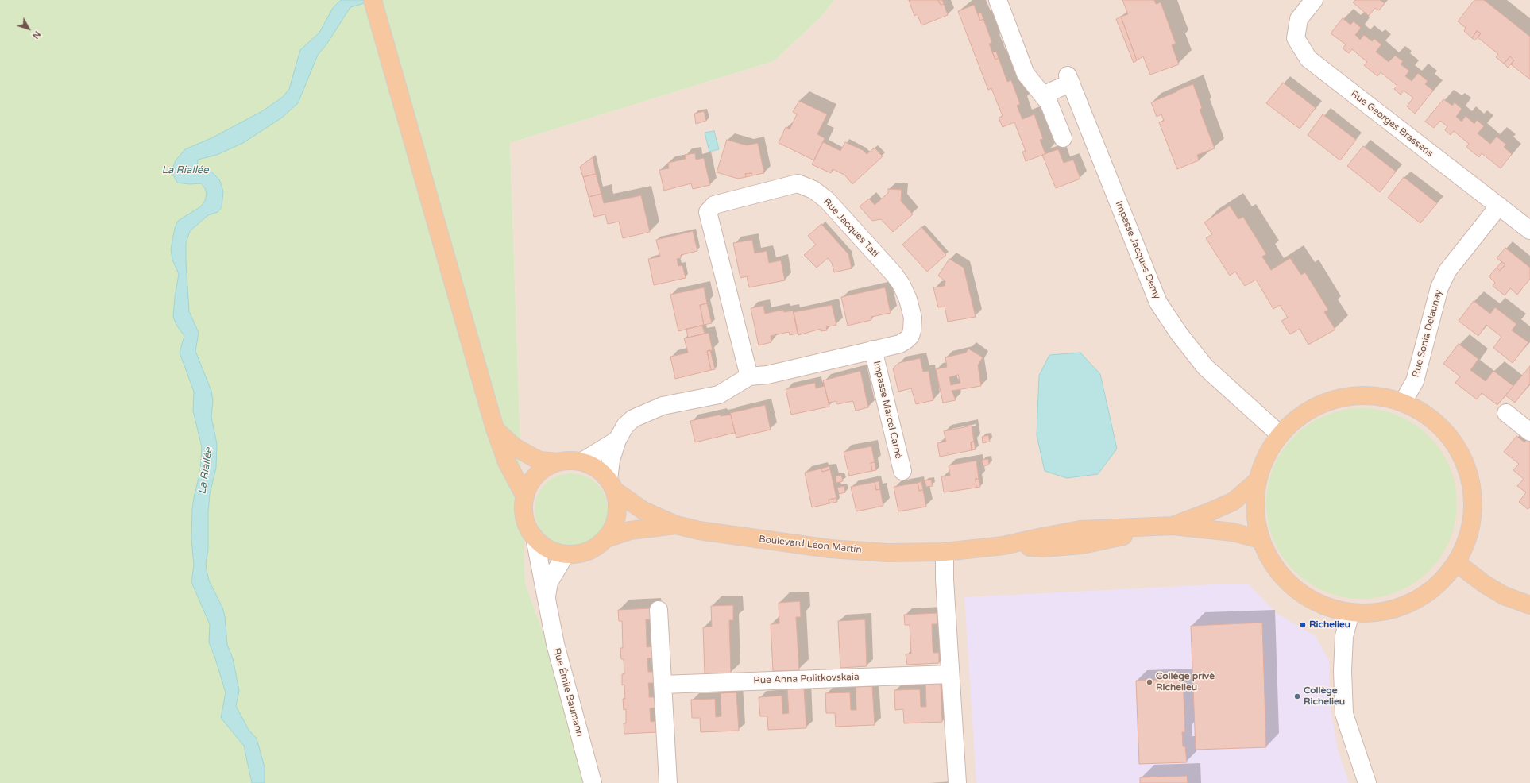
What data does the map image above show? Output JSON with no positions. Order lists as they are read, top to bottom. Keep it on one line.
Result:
{"streets":{"main road":["Boulevard Léon Martin"],"street":["Rue Georges Brassens","Rue Jacques Tati","Impasse Jacques Demy","Rue Sonia Delaunay","Impasse Marcel Carné","Rue Anna Politkovskaia","Rue Émile Baumann"]},"crossings":[["Rue Georges Brassens","Rue Sonia Delaunay"],["Rue Jacques Tati","Impasse Marcel Carné"],["Rue Jacques Tati","Boulevard Léon Martin"],["Rue Jacques Tati","Rue Émile Baumann"],["Boulevard Léon Martin","Rue Émile Baumann"]],"water":["La Riallée"],"places":["Richelieu","Collège privé Richelieu","Collège Richelieu"],"north":"bottom right"}
